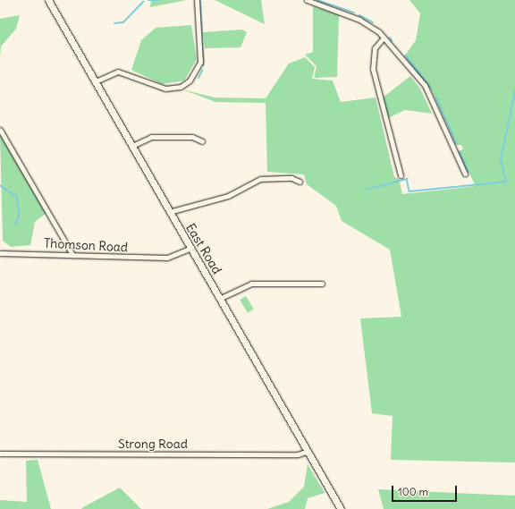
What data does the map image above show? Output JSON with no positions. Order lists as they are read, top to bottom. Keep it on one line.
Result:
{"streets":{"main road":["East Road"],"street":["Thomson Road","Strong Road"]},"crossings":[["Thomson Road","East Road"],["East Road","Strong Road"]],"scale_bar":"100 m"}
